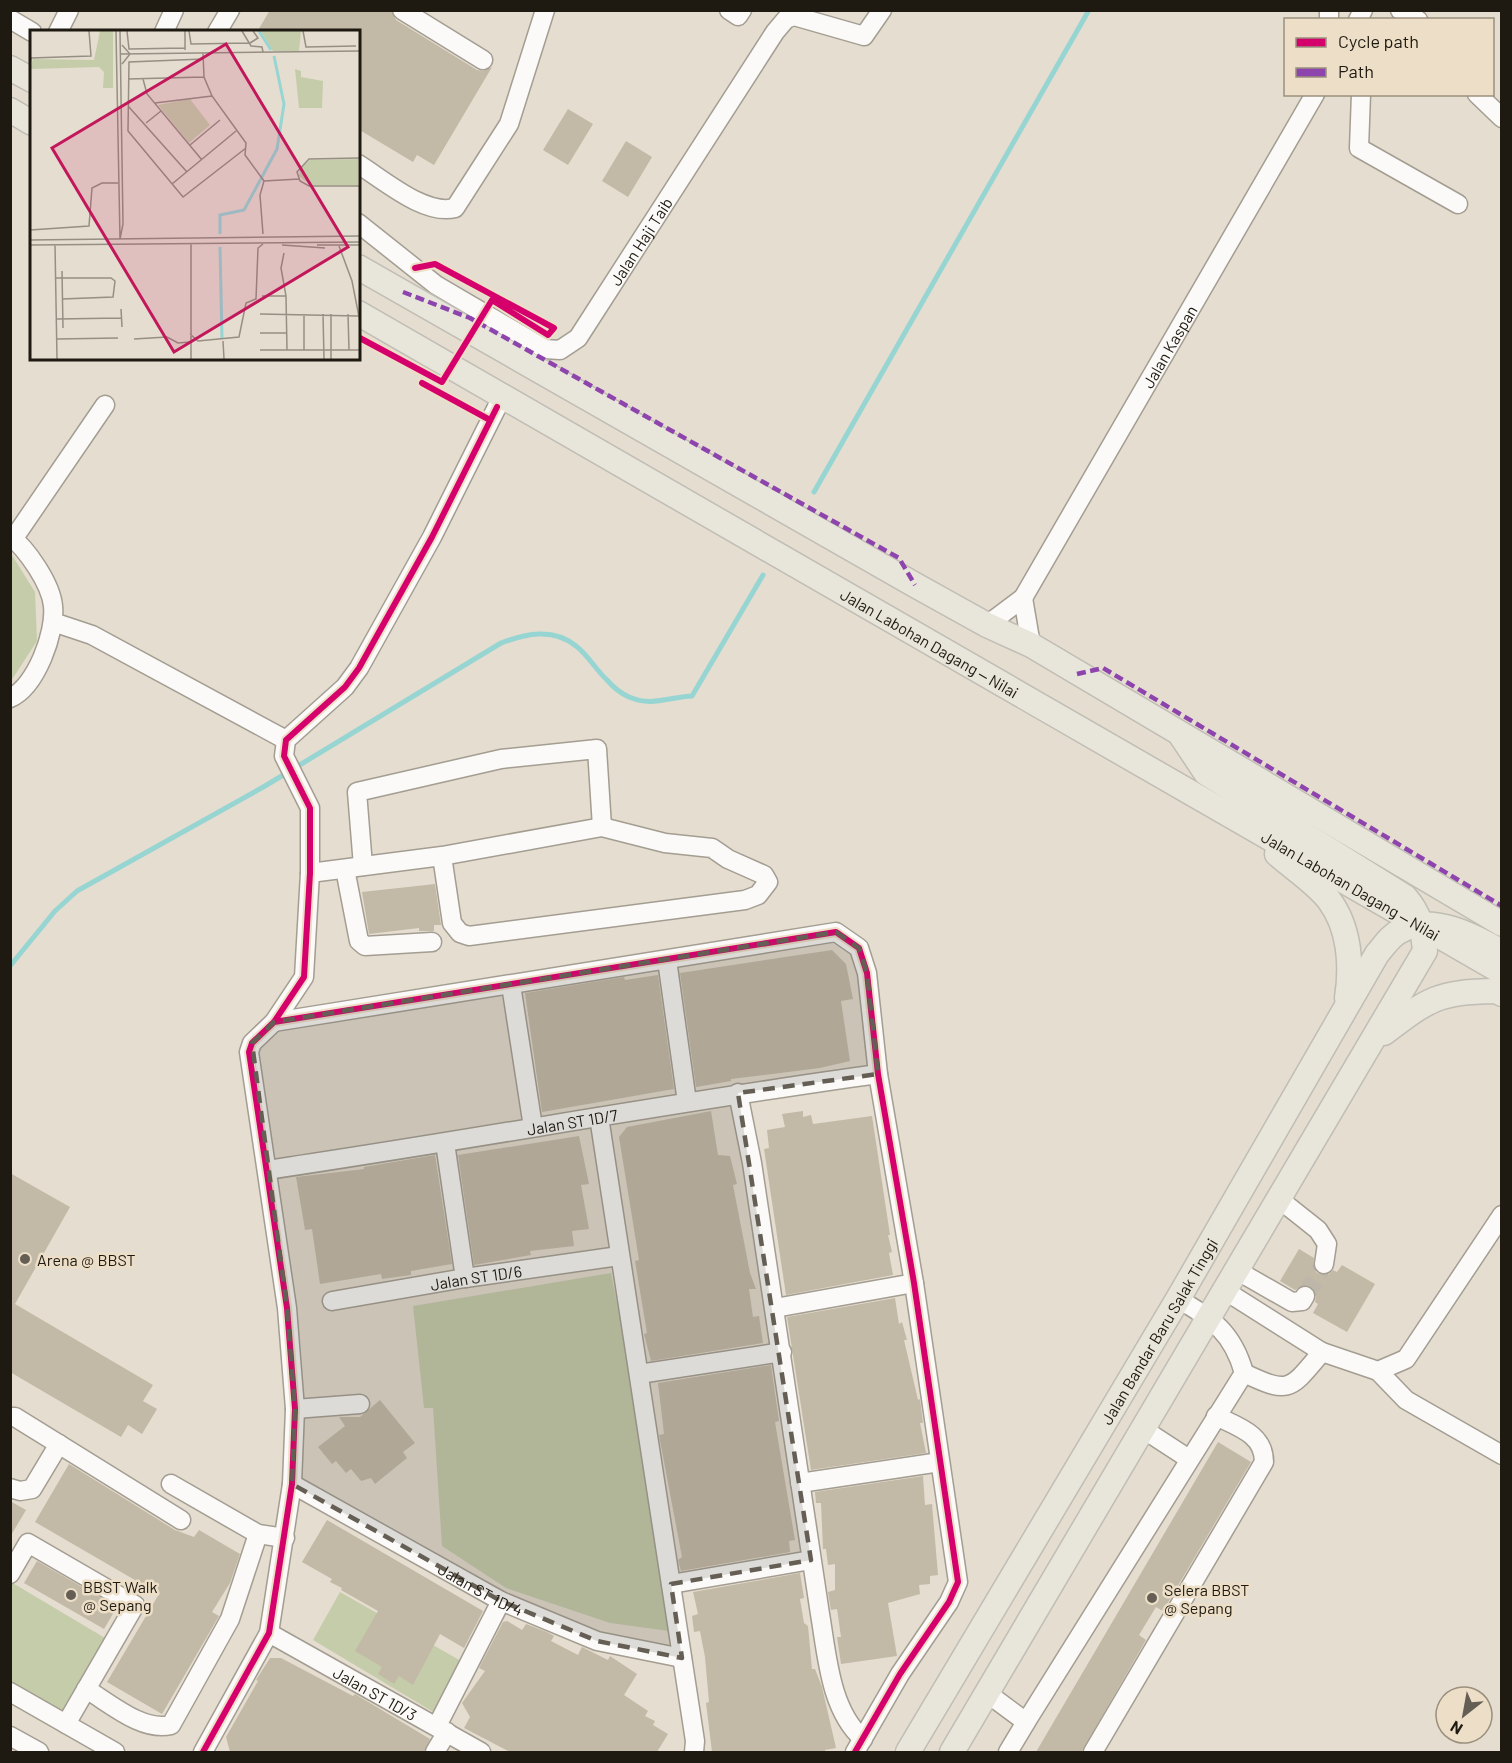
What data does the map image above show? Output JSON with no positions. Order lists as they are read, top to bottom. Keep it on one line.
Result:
{"streets":{"main road":["Jalan Labohan Dagang ‒ Nilai","Jalan Bandar Baru Salak Tinggi"],"street":["Jalan Haji Taib","Jalan Kaspan","Jalan ST 1D/7","Jalan ST 1D/6","Jalan ST 1D/4","Jalan ST 1D/3"]},"crossings":[["Jalan Labohan Dagang ‒ Nilai","Jalan Bandar Baru Salak Tinggi"]],"places":["Arena @ BBST","BBST Walk @ Sepang","Selera BBST @ Sepang"],"legend":["Cycle path","Path"],"north":"bottom left"}
